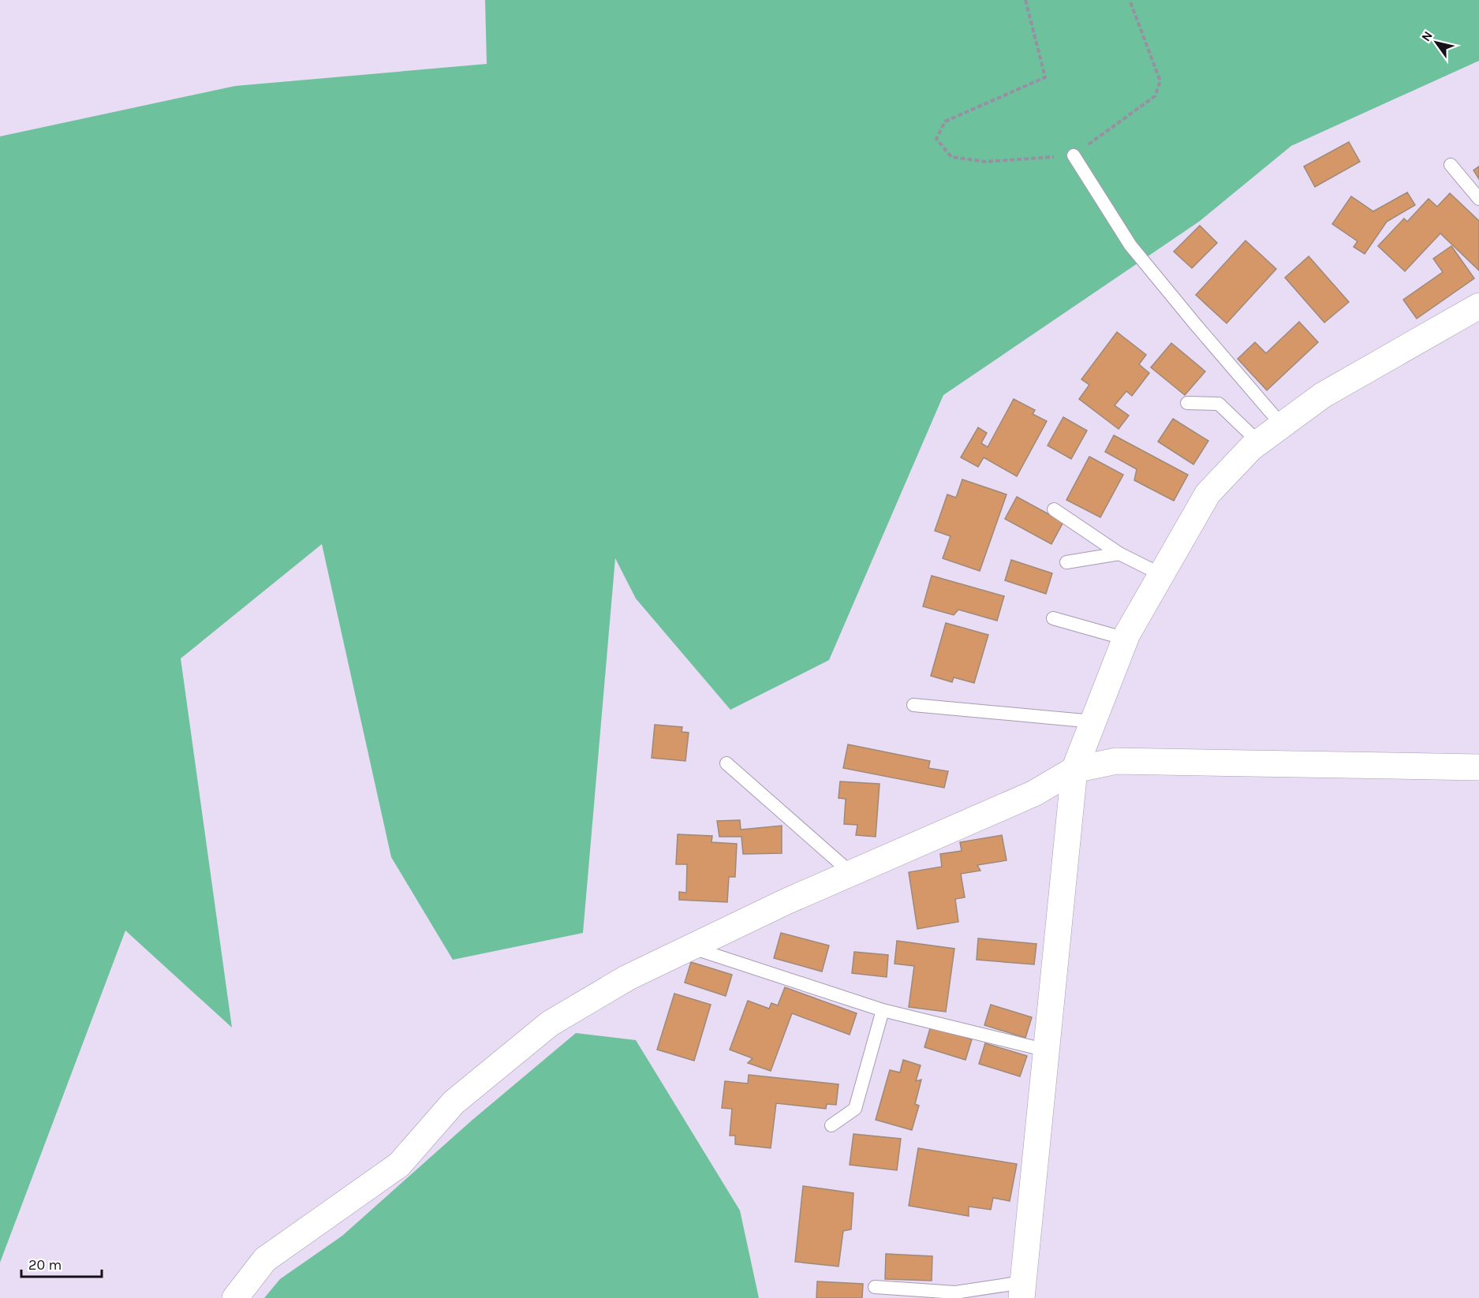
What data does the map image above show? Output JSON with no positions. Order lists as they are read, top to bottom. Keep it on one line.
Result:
{"scale_bar":"20 m","north":"top left"}
